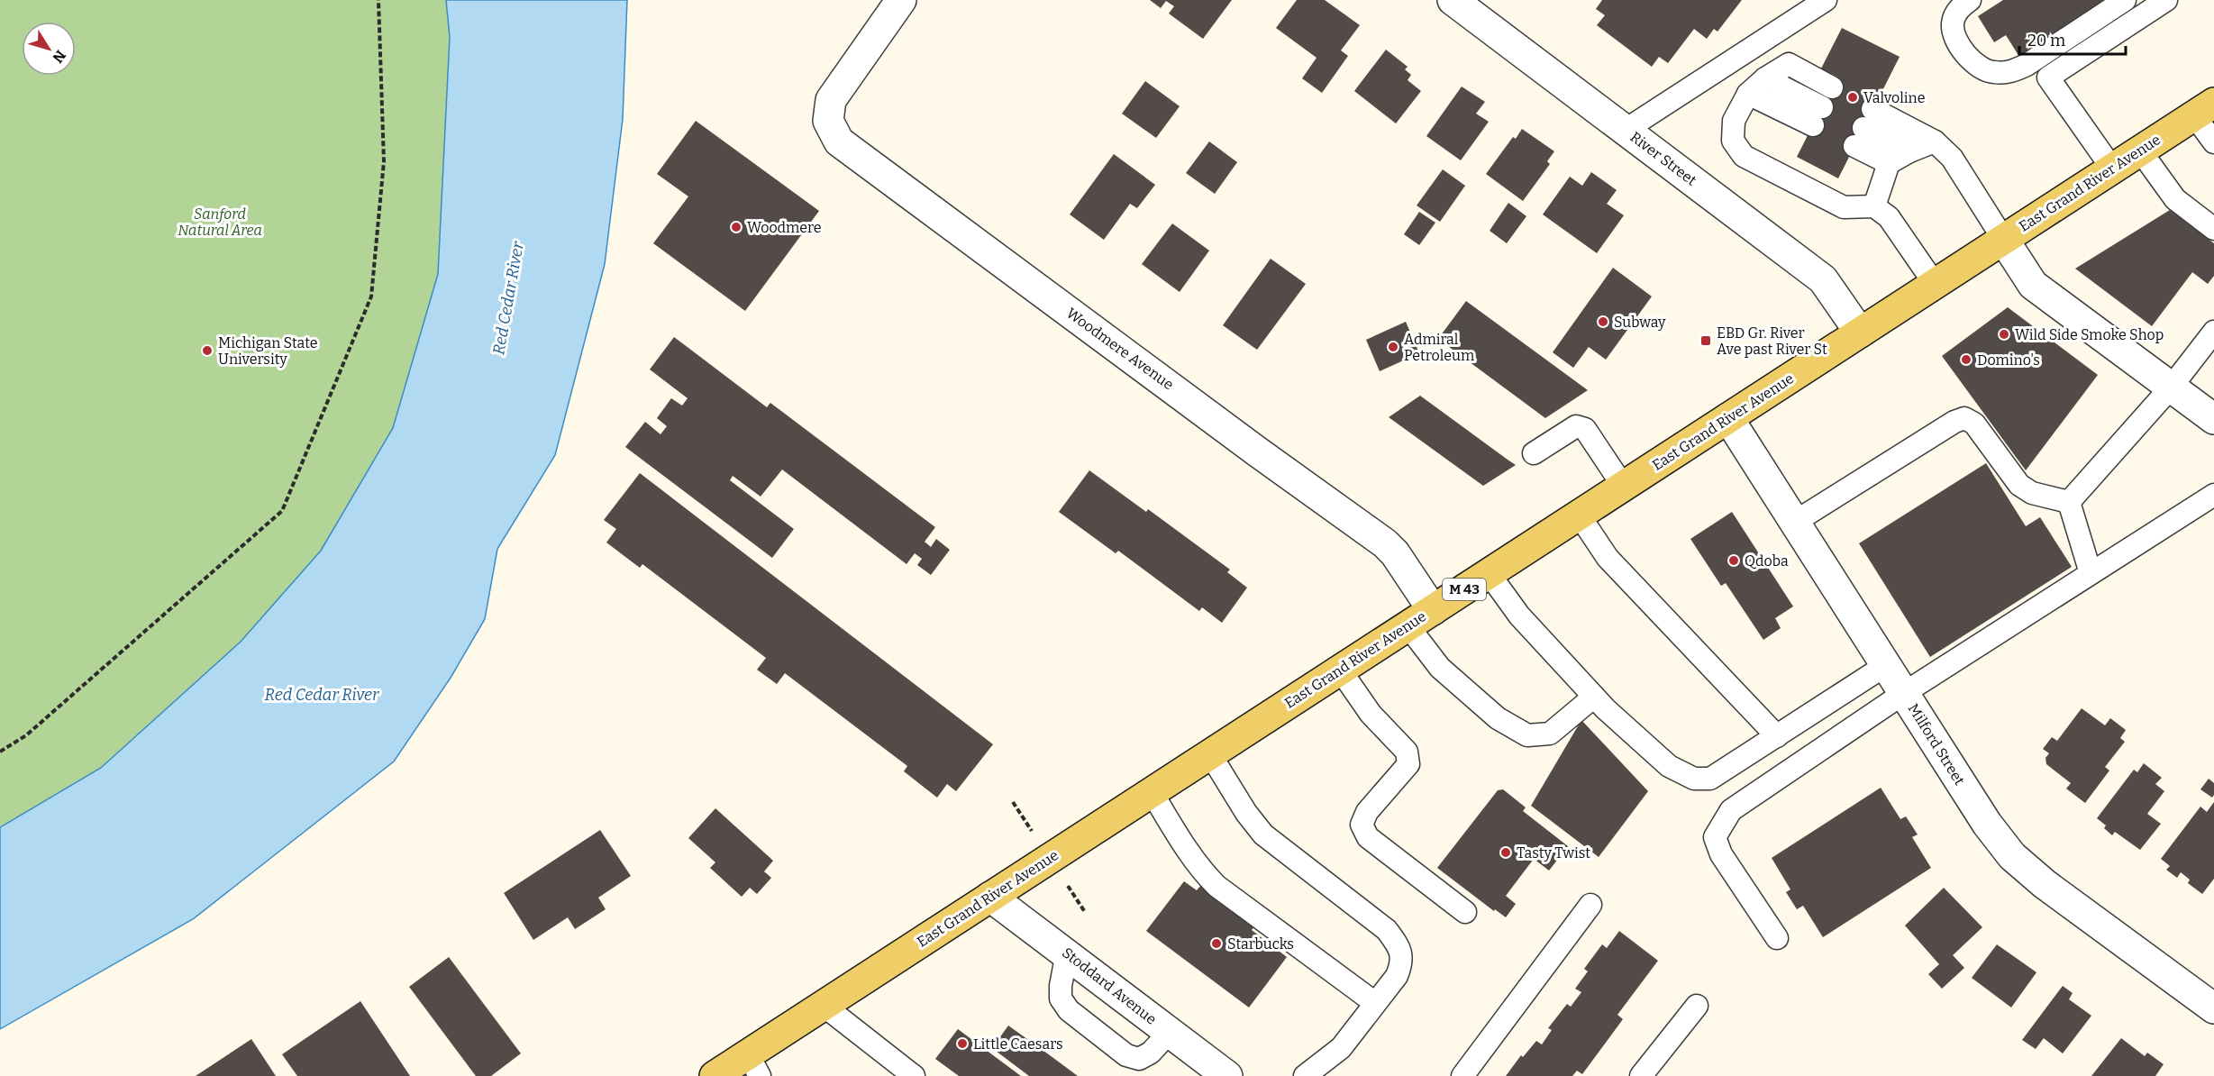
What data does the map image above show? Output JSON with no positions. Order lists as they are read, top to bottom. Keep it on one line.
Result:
{"streets":{"main road":["East Grand River Avenue","M 43"],"street":["River Street","Woodmere Avenue","Milford Street","Stoddard Avenue"]},"crossings":[["River Street","East Grand River Avenue"],["East Grand River Avenue","Woodmere Avenue"],["East Grand River Avenue","Milford Street"],["East Grand River Avenue","Stoddard Avenue"]],"water":["Red Cedar River"],"parks":["Sanford Natural Area"],"places":{"other":["Valvoline","Woodmere","Subway","Wild Side Smoke Shop","Admiral Petroleum","Michigan State University","Domino's","Qdoba","Tasty Twist","Starbucks","Little Caesars"],"transit":["EBD Gr. River Ave past River St"]},"scale_bar":"20 m","north":"bottom right"}
